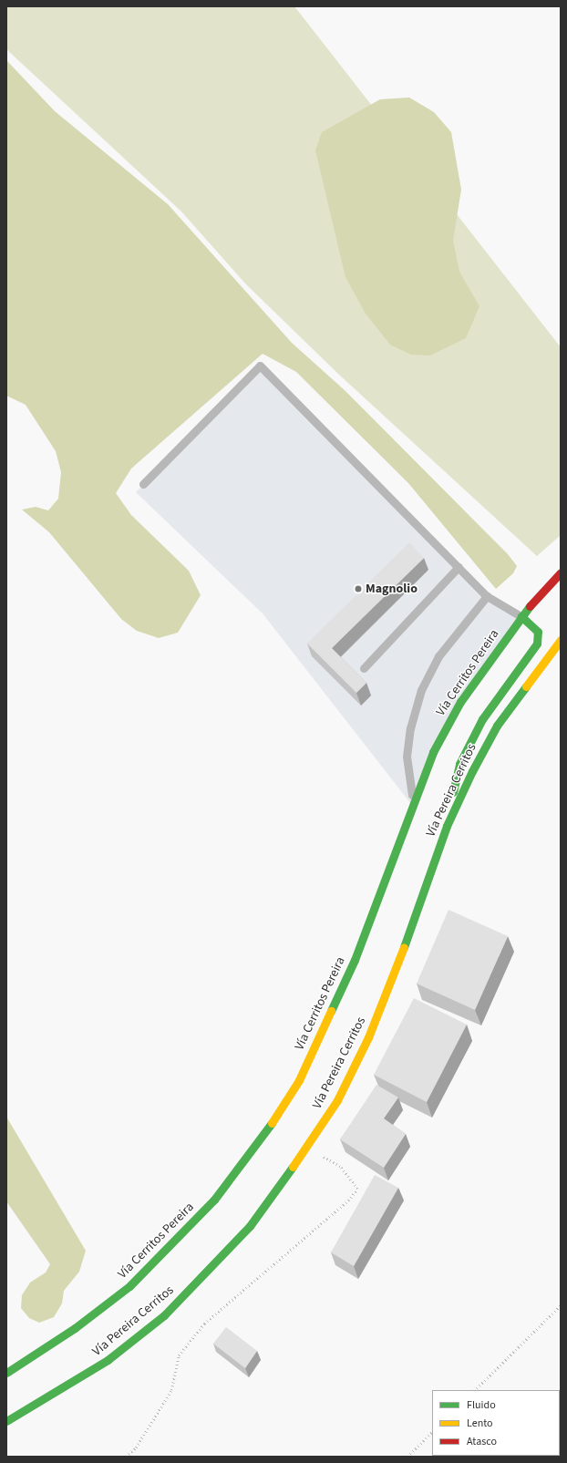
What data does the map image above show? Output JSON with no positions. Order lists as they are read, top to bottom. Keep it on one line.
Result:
{"streets":{"highway":["Vía Cerritos Pereira","Vía Pereira Cerritos"]},"places":["Magnolio"],"legend":["Fluido","Lento","Atasco"]}
